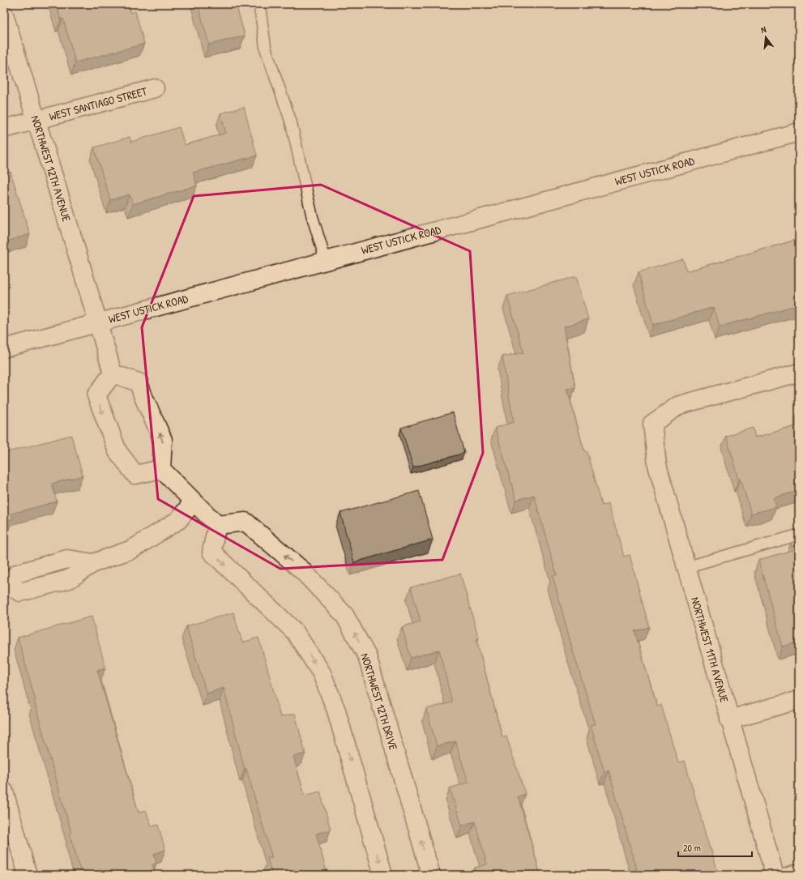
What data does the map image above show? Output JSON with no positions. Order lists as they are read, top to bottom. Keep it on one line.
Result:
{"streets":{"street":["WEST SANTIAGO STREET","NORTHWEST 12TH AVENUE","WEST USTICK ROAD","NORTHWEST 11TH AVENUE","NORTHWEST 12TH DRIVE"]},"crossings":[["WEST SANTIAGO STREET","NORTHWEST 12TH AVENUE"],["NORTHWEST 12TH AVENUE","WEST USTICK ROAD"]],"scale_bar":"20 m","north":"top"}
